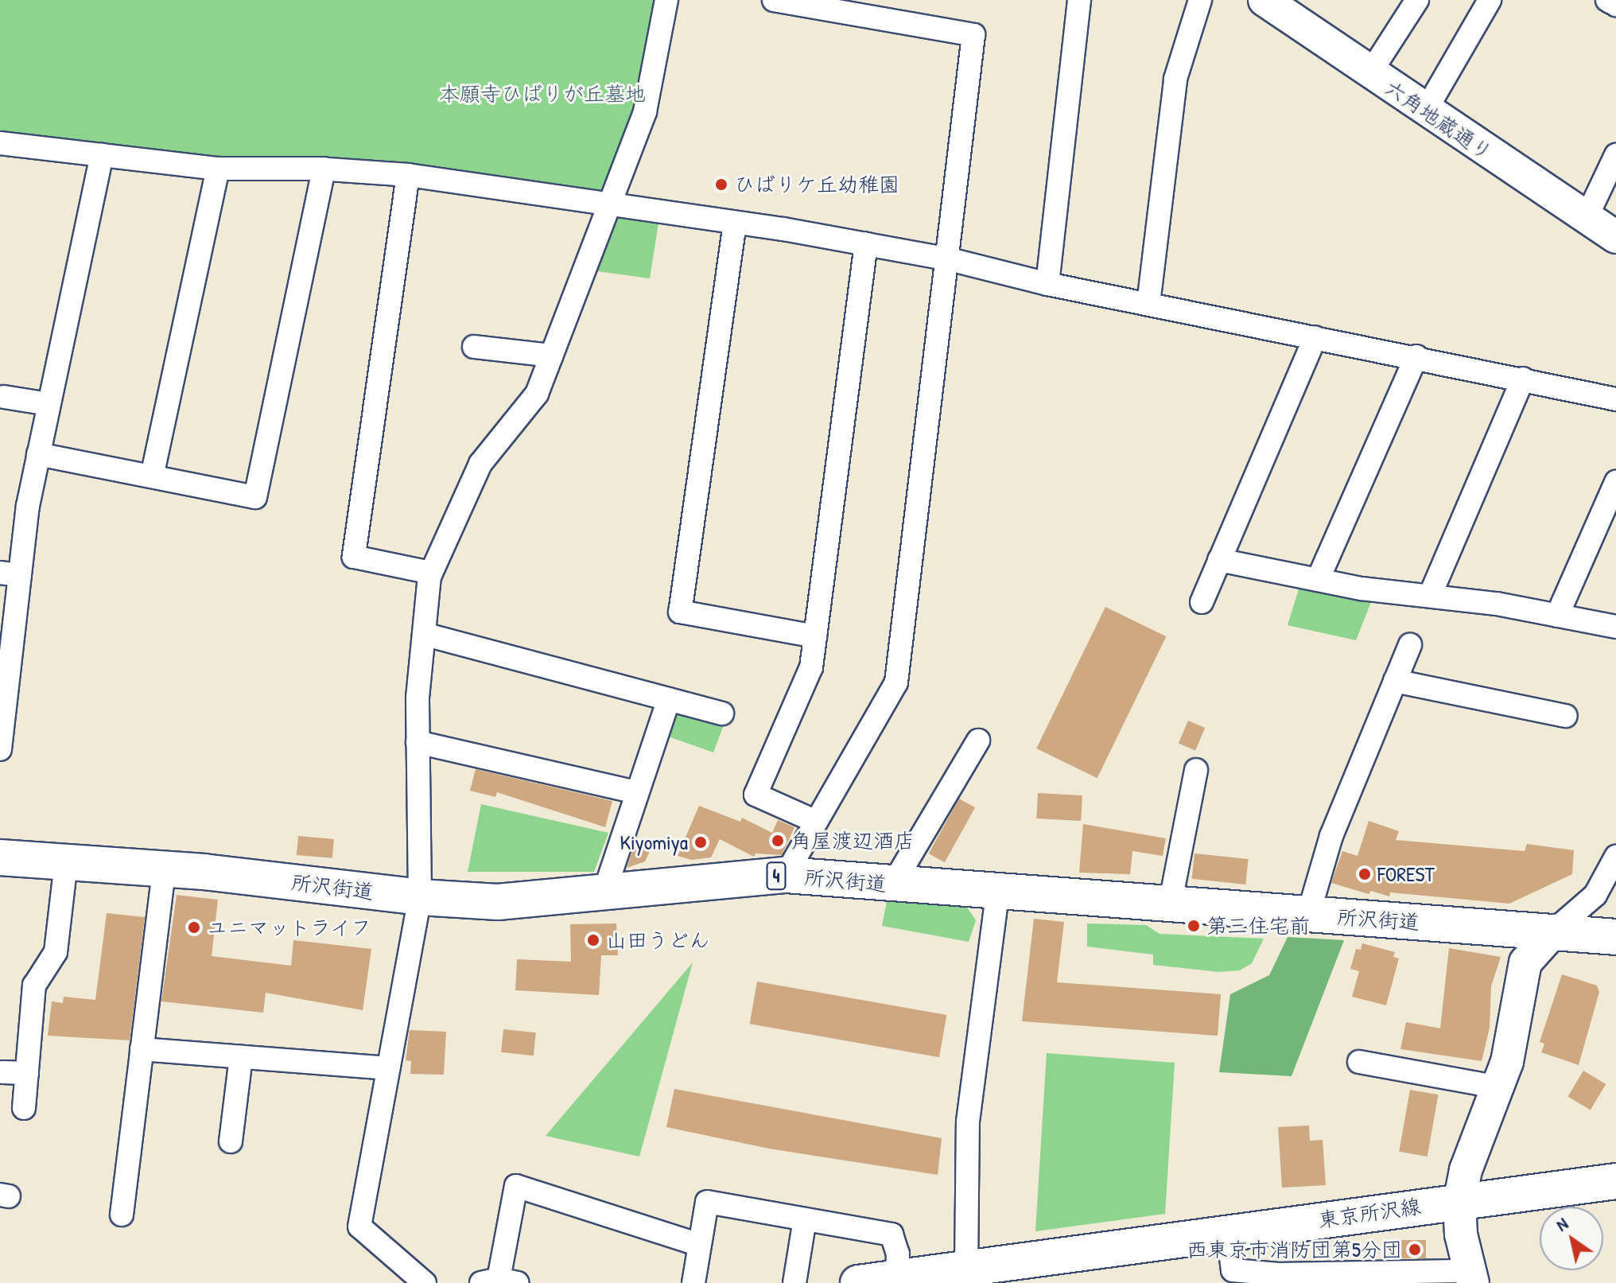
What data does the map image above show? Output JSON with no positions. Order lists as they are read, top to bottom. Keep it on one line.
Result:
{"streets":{"main road":["4","所沢街道","東京所沢線"],"street":["六角地蔵通り"]},"parks":["本願寺ひばりが丘墓地"],"places":["ひばりケ丘幼稚園","角屋渡辺酒店","Kiyomiya","FOREST","第三住宅前","ユニマットライフ","山田うどん","西東京市消防団第5分団"],"north":"top left"}
